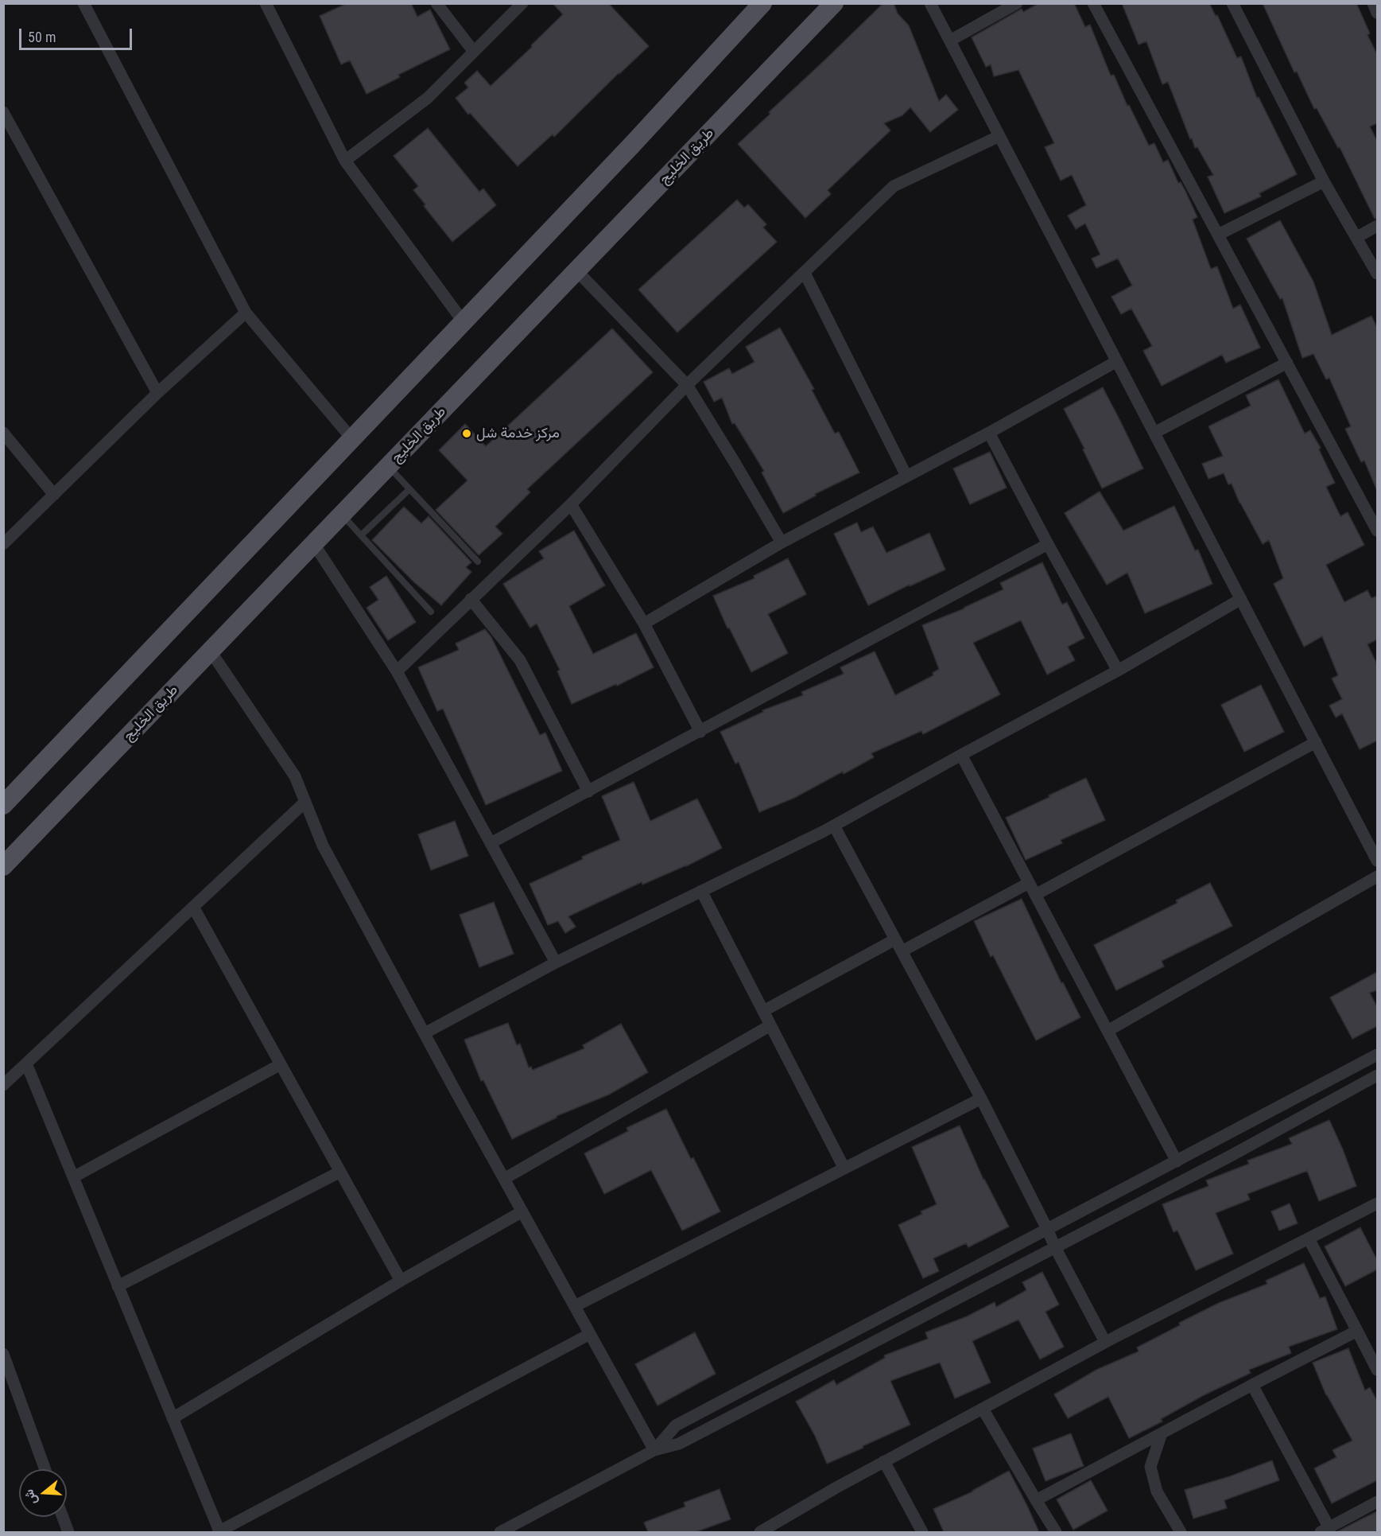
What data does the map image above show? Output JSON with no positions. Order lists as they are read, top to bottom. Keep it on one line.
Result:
{"streets":{"main road":["طريق الخليج"]},"places":["مركز خدمة شل"],"scale_bar":"50 m","north":"left"}
